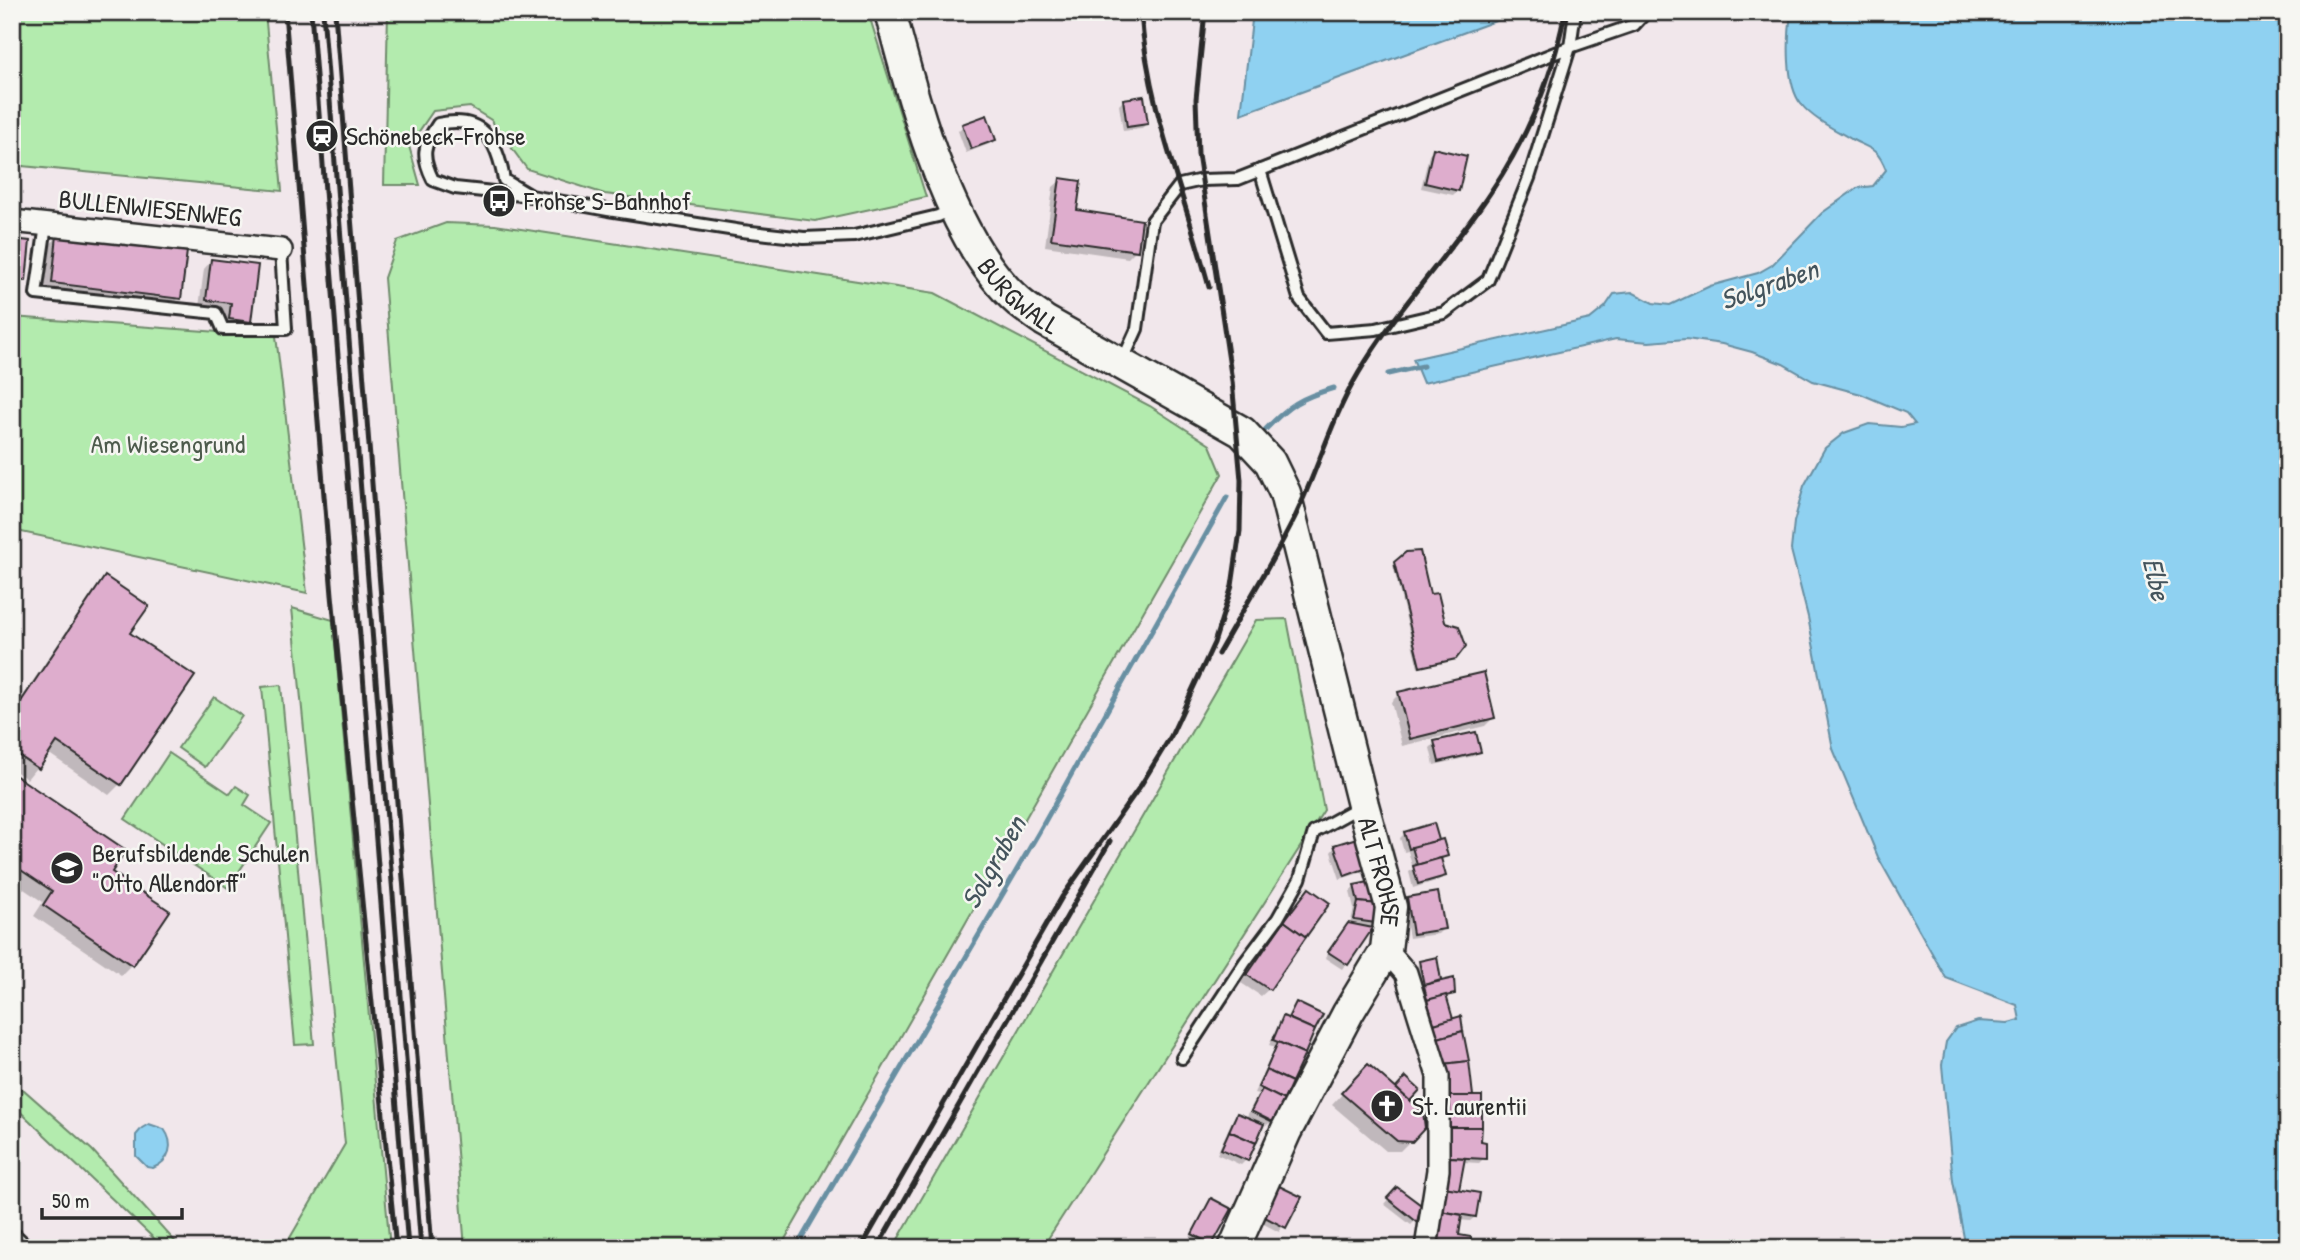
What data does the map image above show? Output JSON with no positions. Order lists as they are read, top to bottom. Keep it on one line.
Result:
{"streets":{"street":["BULLENWIESENWEG","BURGWALL","ALT FROHSE"]},"crossings":[["BURGWALL","ALT FROHSE"]],"water":["Solgraben","Elbe"],"parks":["Am Wiesengrund"],"places":{"station":["Schönebeck-Frohse"],"bus stop":["Frohse S-Bahnhof"],"school or university":["Berufsbildende Schulen \"Otto Allendorff\""],"church":["St. Laurentii"]},"scale_bar":"50 m"}
